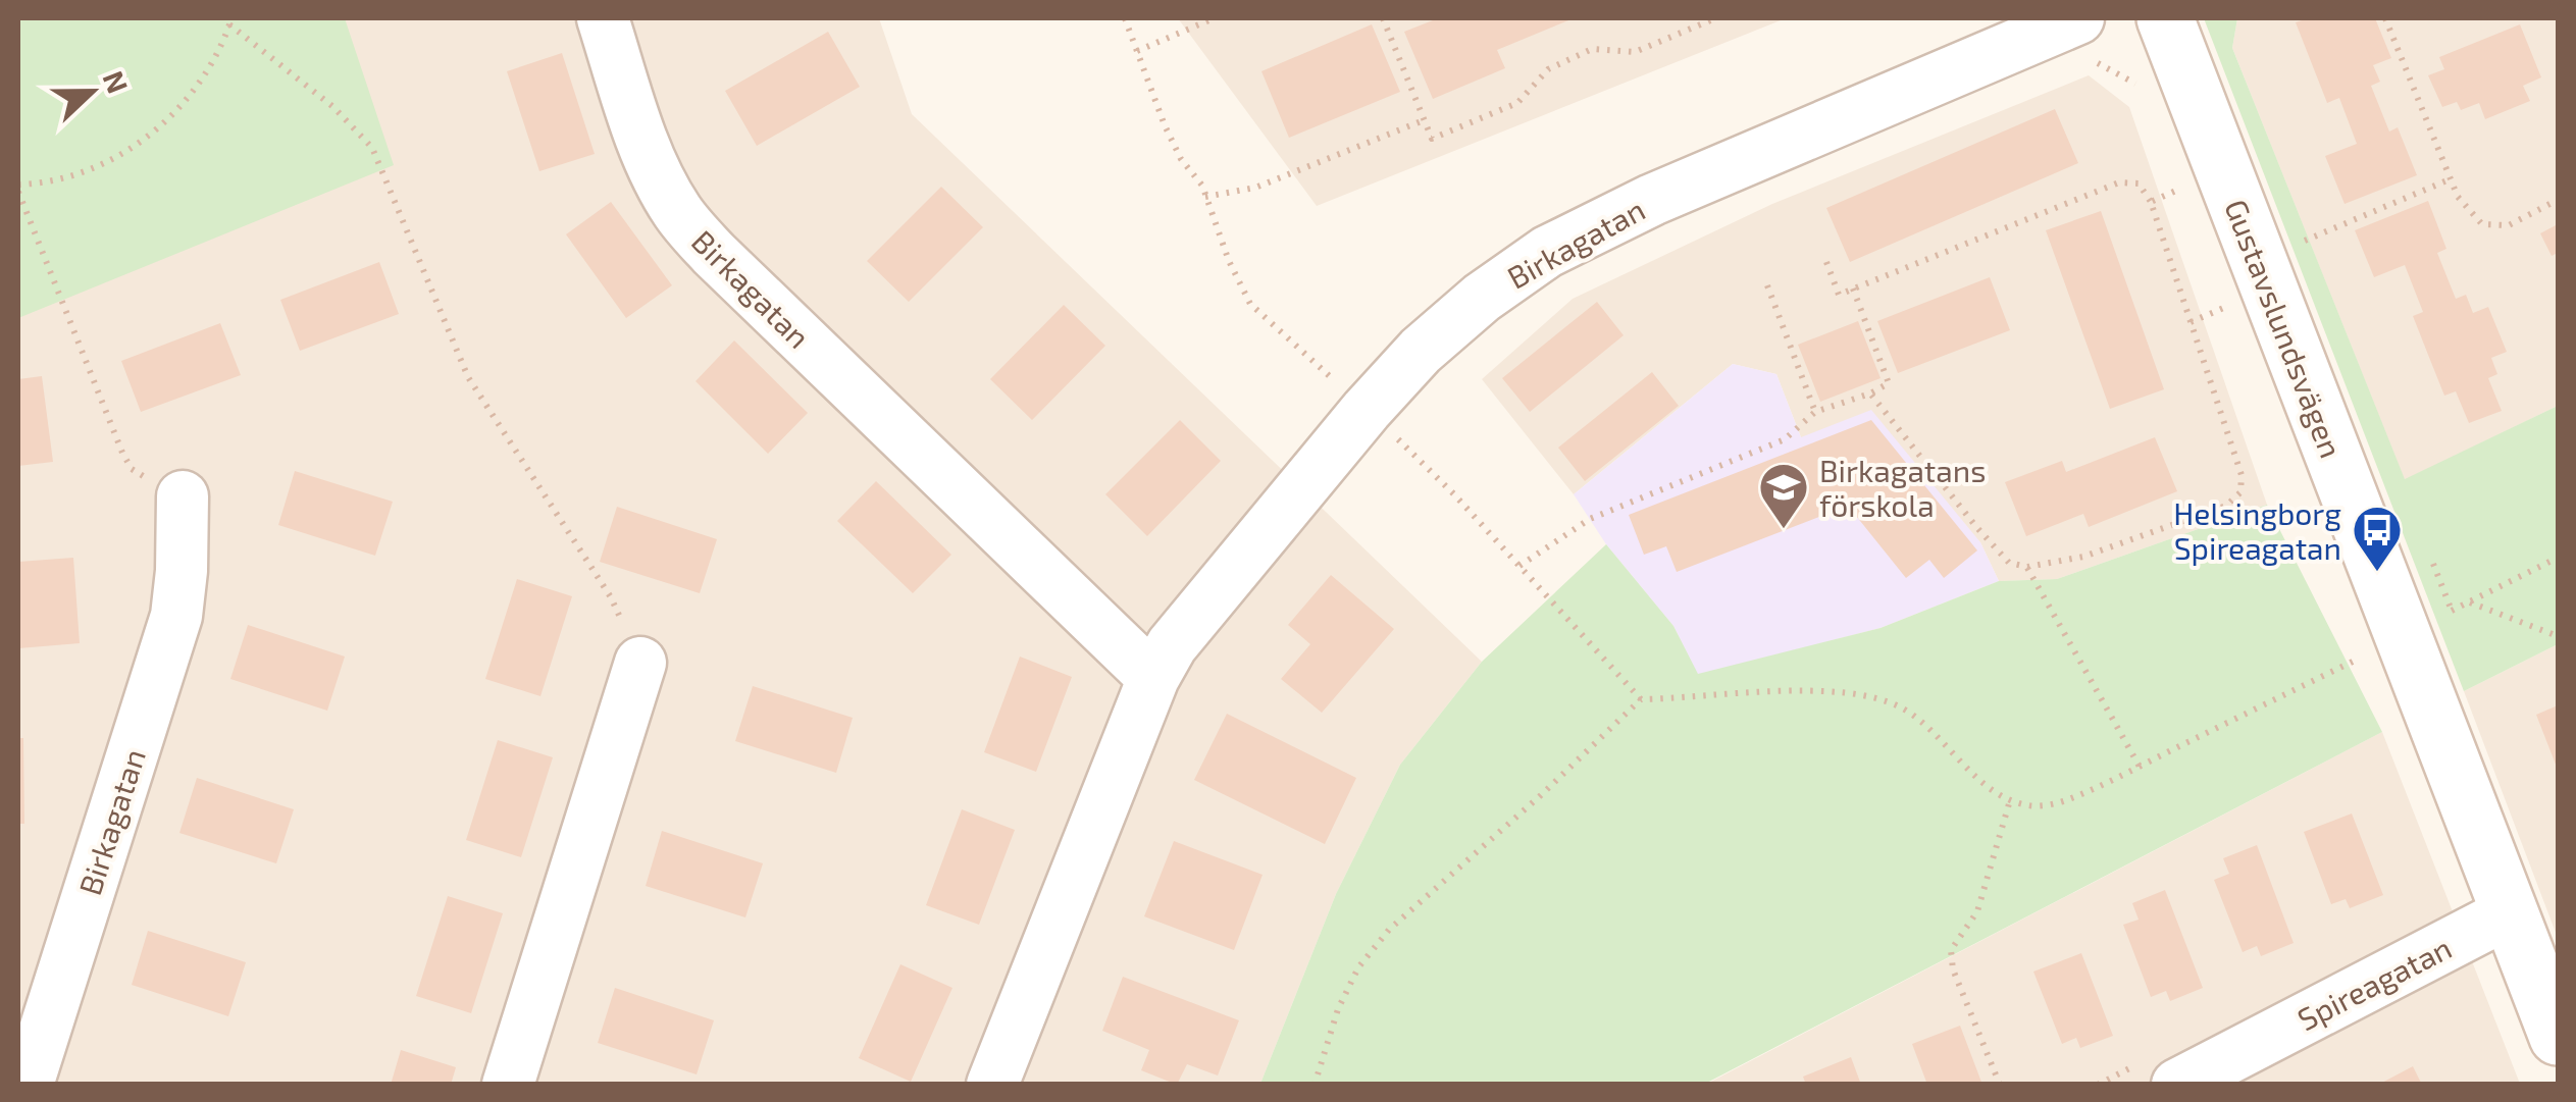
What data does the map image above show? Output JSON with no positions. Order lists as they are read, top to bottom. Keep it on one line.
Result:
{"streets":{"street":["Birkagatan","Gustavslundsvägen","Spireagatan"]},"crossings":[["Gustavslundsvägen","Spireagatan"]],"places":{"school or university":["Birkagatans förskola"],"bus stop":["Helsingborg Spireagatan"]},"north":"right"}
